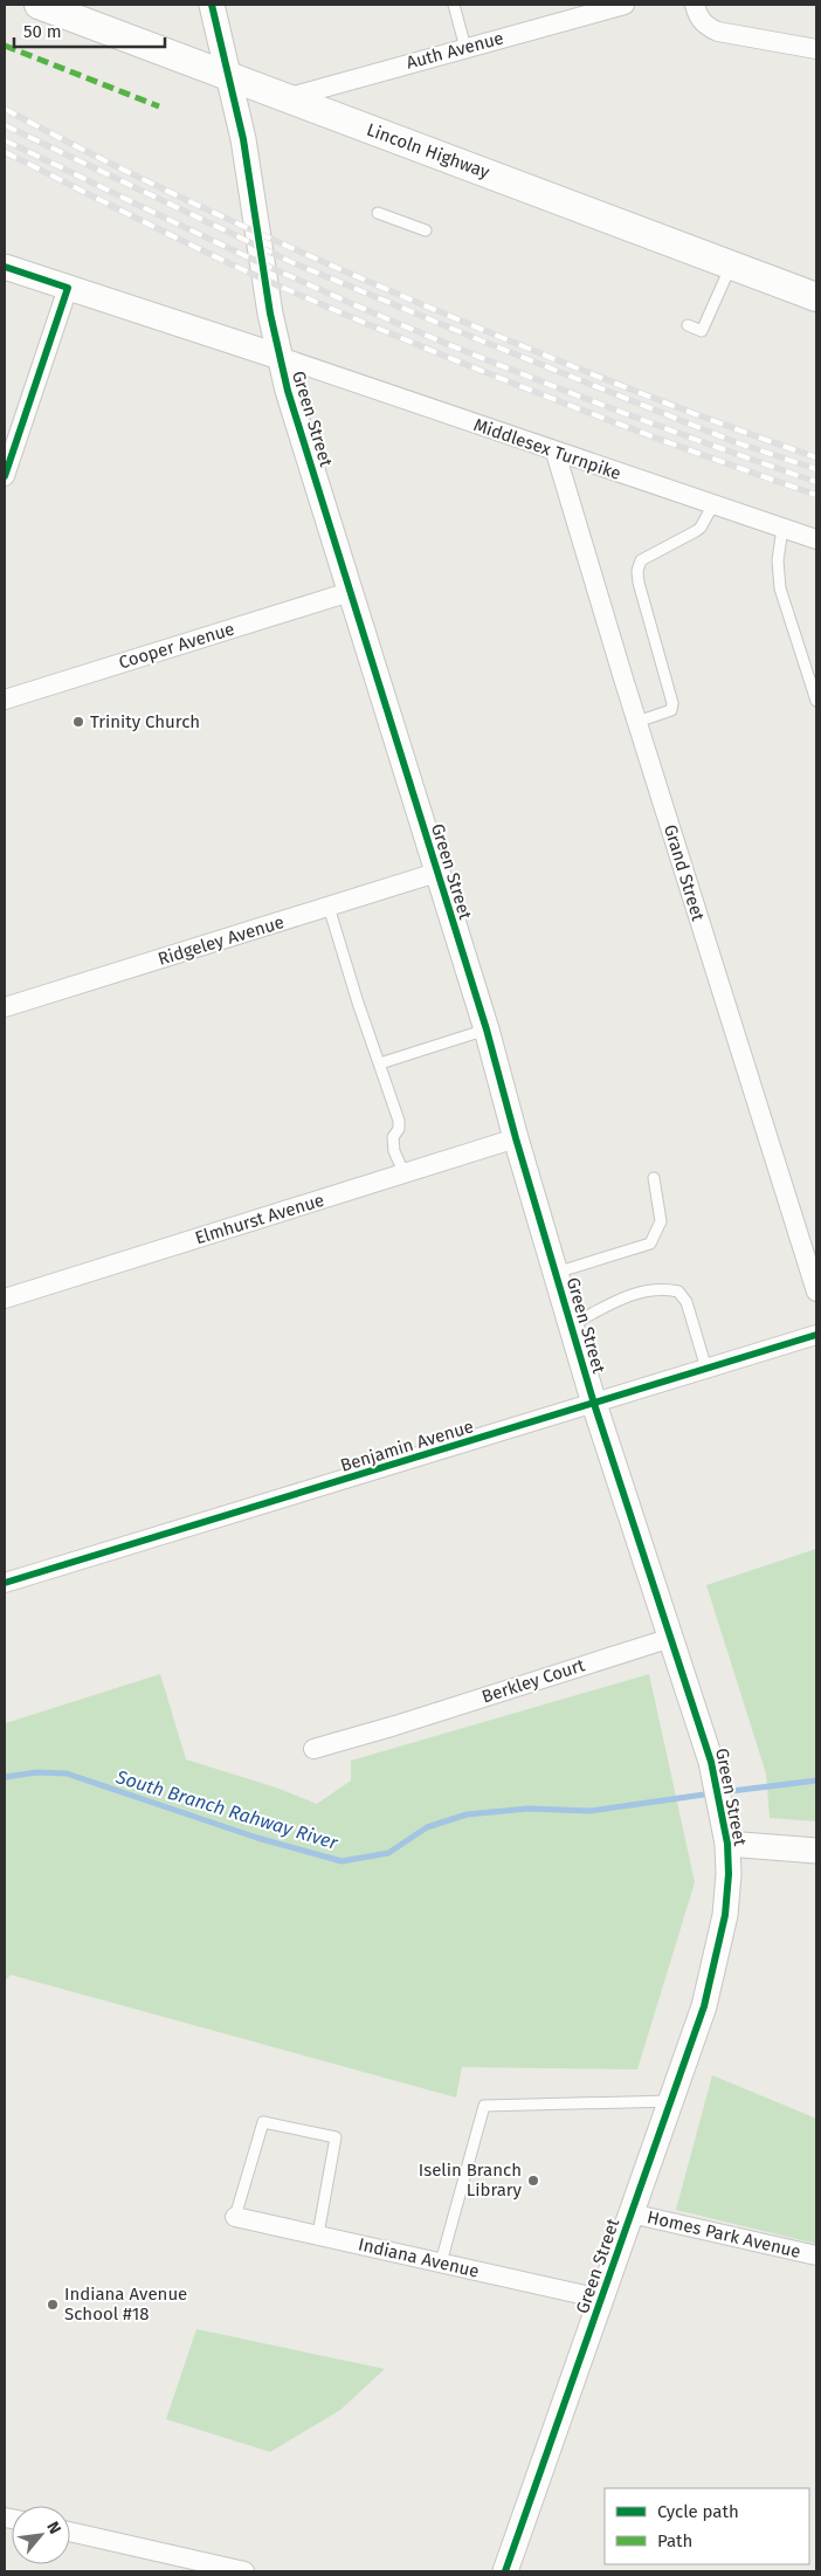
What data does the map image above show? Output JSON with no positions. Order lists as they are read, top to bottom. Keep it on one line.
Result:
{"streets":{"main road":["Lincoln Highway"],"street":["Auth Avenue","Green Street","Middlesex Turnpike","Cooper Avenue","Grand Street","Ridgeley Avenue","Elmhurst Avenue","Benjamin Avenue","Berkley Court","Homes Park Avenue","Indiana Avenue"]},"crossings":[["Auth Avenue","Lincoln Highway"],["Lincoln Highway","Green Street"],["Green Street","Middlesex Turnpike"],["Green Street","Cooper Avenue"],["Green Street","Ridgeley Avenue"],["Green Street","Elmhurst Avenue"],["Green Street","Benjamin Avenue"],["Green Street","Berkley Court"],["Green Street","Homes Park Avenue"],["Green Street","Indiana Avenue"],["Middlesex Turnpike","Grand Street"]],"water":["South Branch Rahway River"],"places":["Trinity Church","Iselin Branch Library","Indiana Avenue School #18"],"legend":["Cycle path","Path"],"scale_bar":"50 m","north":"top right"}
